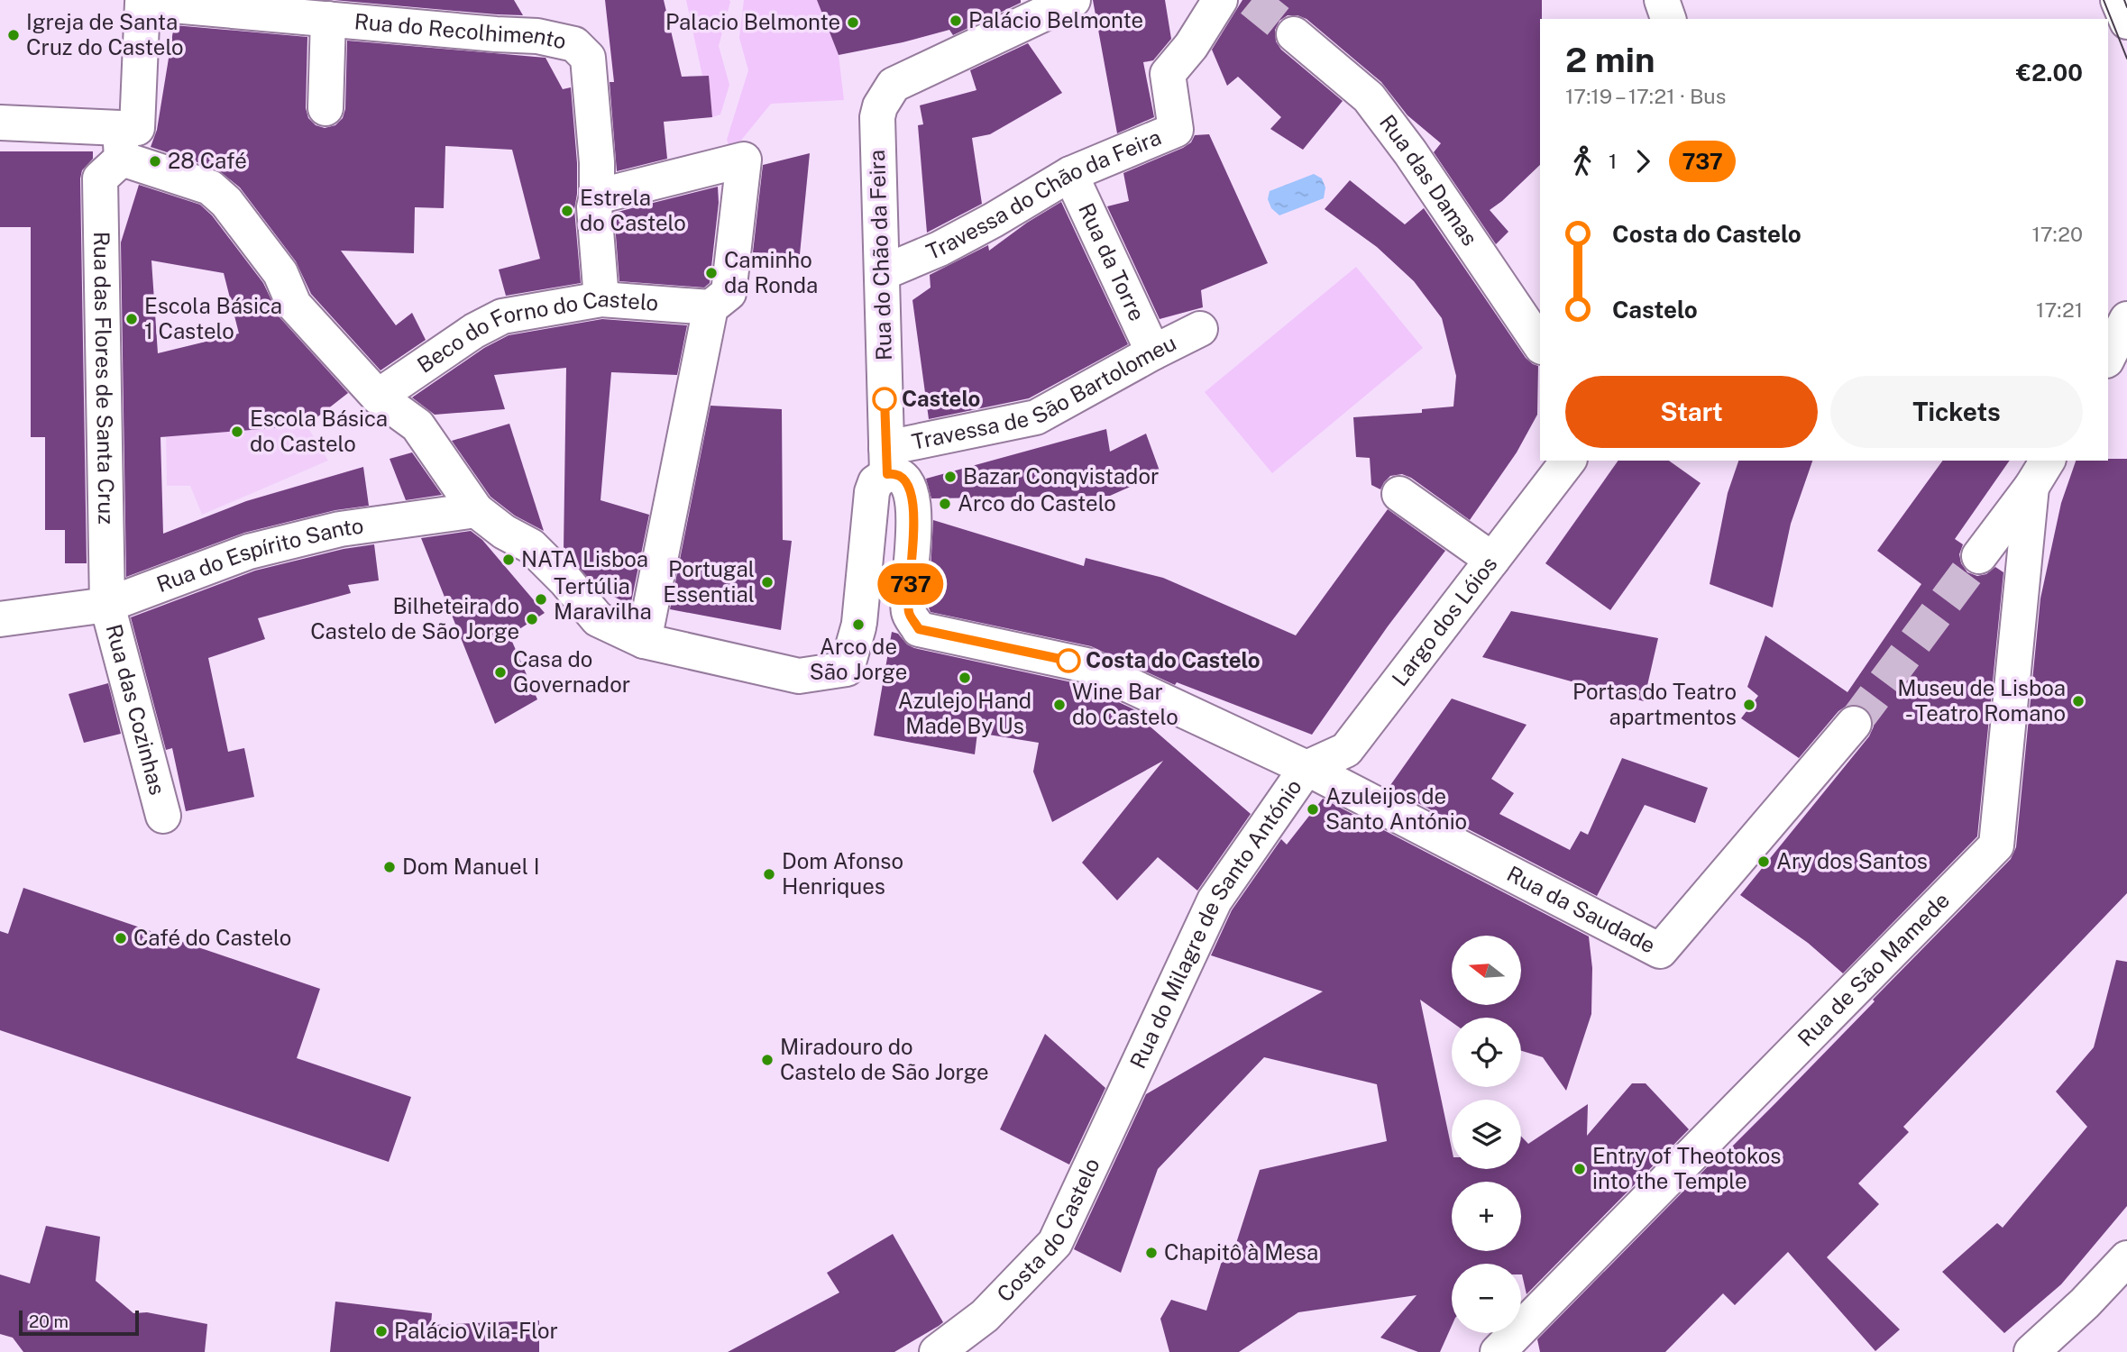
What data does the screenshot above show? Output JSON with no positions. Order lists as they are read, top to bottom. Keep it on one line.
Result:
{"streets":{"street":["Rua do Recolhimento","Rua das Damas","Travessa do Chão da Feira","Rua do Chão da Feira","Rua da Torre","Beco do Forno do Castelo","Rua das Flores de Santa Cruz","Travessa de São Bartolomeu","Rua do Espírito Santo","Largo dos Lóios","Rua das Cozinhas","Rua da Saudade","Rua do Milagre de Santo António","Rua de São Mamede","Costa do Castelo"]},"crossings":[["Rua do Recolhimento","Beco do Forno do Castelo"],["Rua do Recolhimento","Rua das Flores de Santa Cruz"],["Travessa do Chão da Feira","Rua do Chão da Feira"],["Travessa do Chão da Feira","Rua da Torre"],["Rua do Chão da Feira","Travessa de São Bartolomeu"],["Rua da Torre","Travessa de São Bartolomeu"],["Rua das Flores de Santa Cruz","Rua do Espírito Santo"],["Rua das Flores de Santa Cruz","Rua das Cozinhas"],["Rua do Espírito Santo","Rua das Cozinhas"],["Largo dos Lóios","Rua da Saudade"],["Largo dos Lóios","Rua do Milagre de Santo António"],["Rua da Saudade","Rua do Milagre de Santo António"],["Rua do Milagre de Santo António","Costa do Castelo"]],"places":["Palácio Belmonte","Palacio Belmonte","Igreja de Santa Cruz do Castelo","28 Café","Estrela do Castelo","Caminho da Ronda","Escola Básica 1 Castelo","Castelo","Escola Básica do Castelo","Bazar Conqvistador","Arco do Castelo","NATA Lisboa","Portugal Essential","Tertúlia Maravilha","Bilheteira do Castelo de São Jorge","Arco de São Jorge","Costa do Castelo","Casa do Governador","Azulejo Hand Made By Us","Museu de Lisboa - Teatro Romano","Wine Bar do Castelo","Portas do Teatro apartmentos","Azuleijos de Santo António","Ary dos Santos","Dom Manuel I","Dom Afonso Henriques","Café do Castelo","Miradouro do Castelo de São Jorge","Entry of Theotokos into the Temple","Chapitô à Mesa","Palácio Vila-Flor"],"lines":["bus line 737"],"scale_bar":"20 m","north":"left","page":{"on_map":"737","heading":["2 min","17:19 – 17:21 · Bus","€2.00"],"legs":["1","737"],"list":[{"name":"Costa do Castelo","value":"17:20"},{"name":"Castelo","value":"17:21"}],"buttons":["Start","Tickets"],"map_buttons":["+","−"],"scale":"20 m"}}
